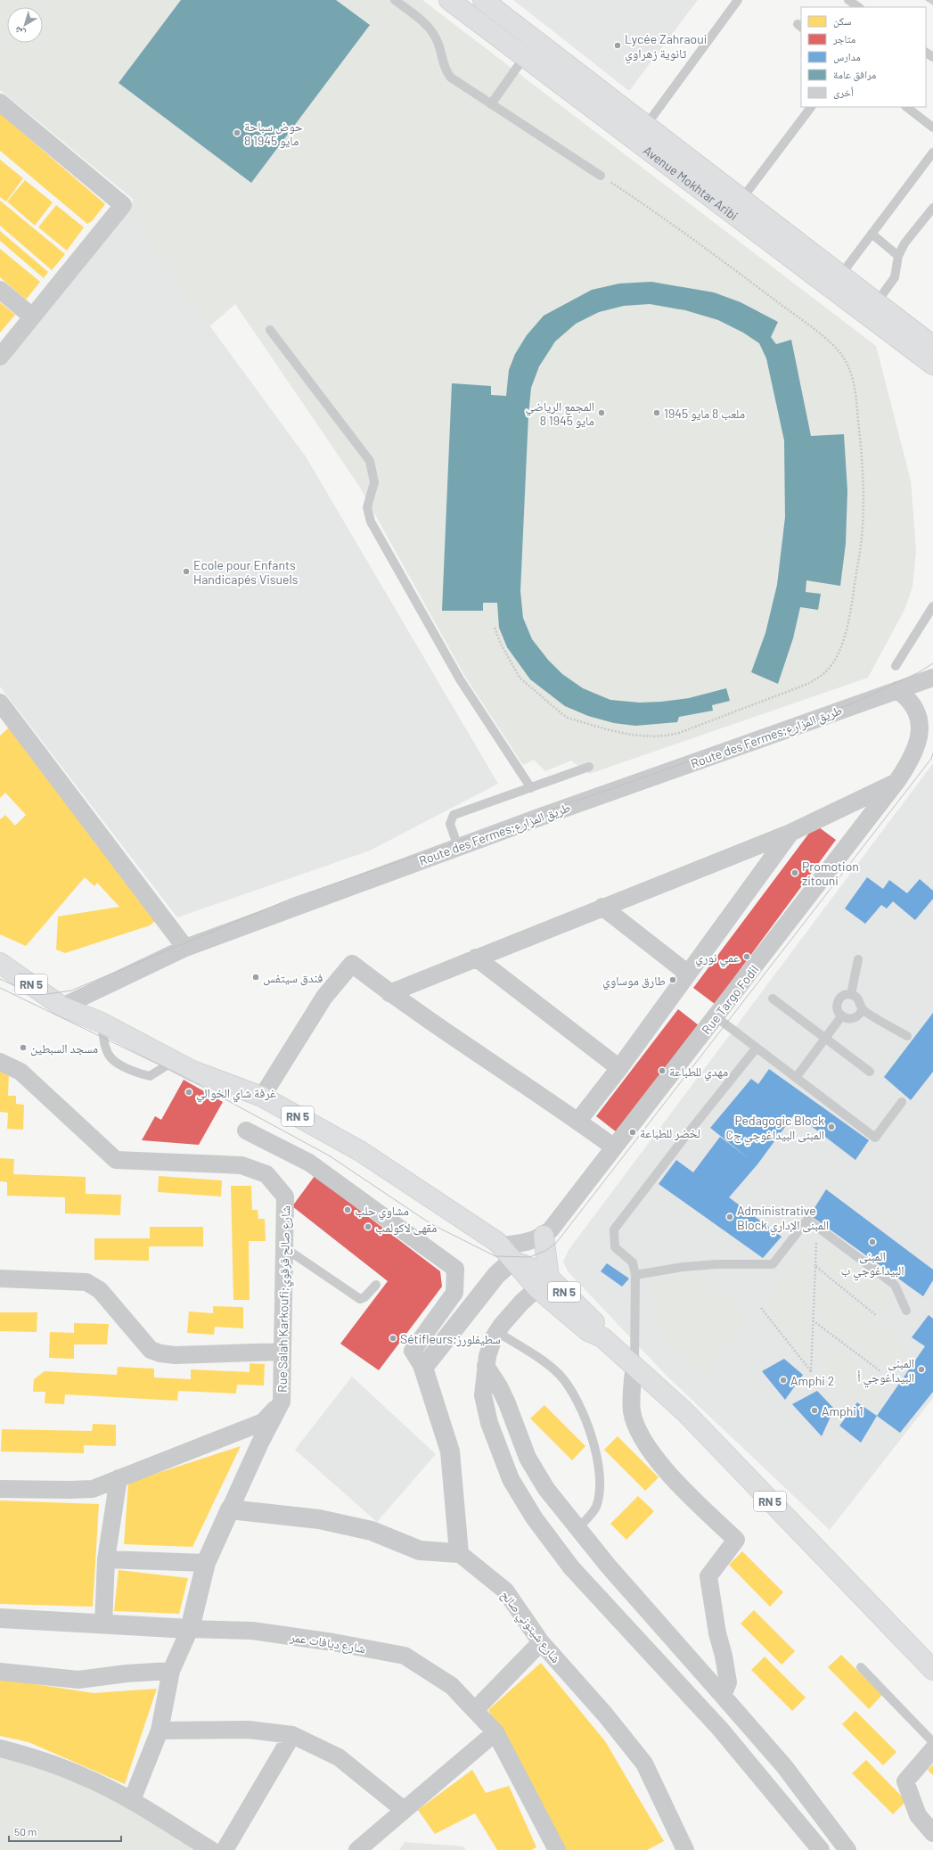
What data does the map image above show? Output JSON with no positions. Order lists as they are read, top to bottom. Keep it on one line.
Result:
{"streets":{"main road":["Avenue Mokhtar Aribi","RN 5"],"street":["Route des Fermes;طريق المزارع","Rue Targo Fodil","Rue Salah Karkoufi;شارع صالح قرقوي","شارع شيتوني صالح","شارع ديافات عمر"]},"crossings":[["Route des Fermes;طريق المزارع","RN 5"],["Route des Fermes;طريق المزارع","Rue Targo Fodil"],["RN 5","Rue Targo Fodil"]],"places":["Lycée Zahraoui ثانوية زهراوي","حوض سباحة 8 مايو 1945","المجمع الرياضي 8 مايو 1945","ملعب 8 مايو 1945","Ecole pour Enfants Handicapés Visuels","Promotion zitouni","عمي نوري","فندق سيتفس","طارق موساوي","مسجد السبطين","مهدي للطباعة","غرفة شاي الخوالي","Pedagogic Block Cالمبنى البيداغوجي ج","لخضر للطباعة","مشاوي حلب","Administrative Block المبنى الإداري","مقهى لاكولمب","المبنى البيداغوجي ب","Sétifleurs;سطيفلورز","المبنى البيداغوجي أ","Amphi 2","Amphi 1"],"legend":["سكن","متاجر","مدارس","مرافق عامة","أخرى"],"scale_bar":"50 m","north":"bottom left"}
